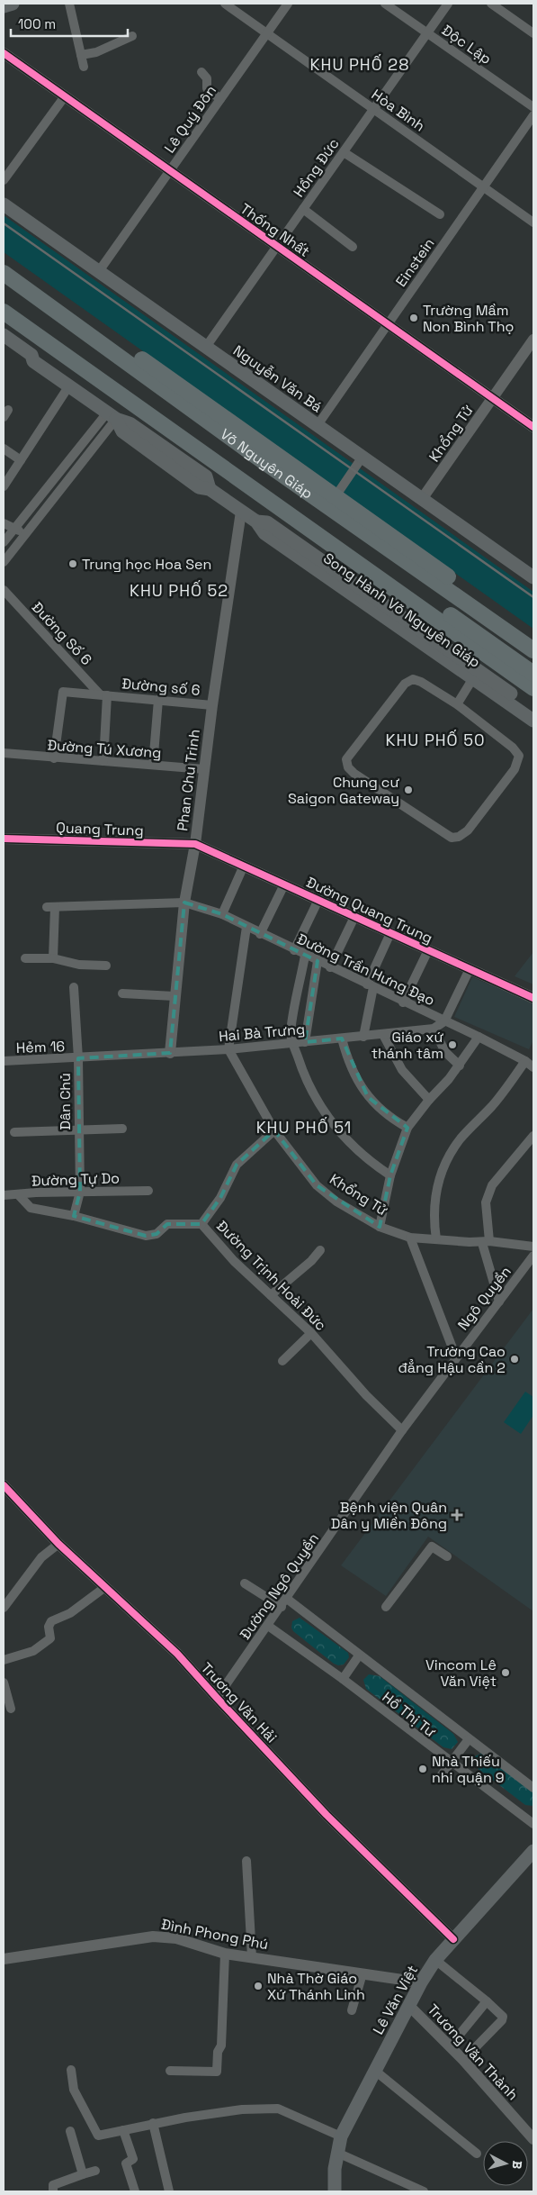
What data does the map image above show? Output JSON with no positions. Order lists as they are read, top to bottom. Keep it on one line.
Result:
{"streets":{"highway":["Võ Nguyên Giáp"],"main road":["Nguyễn Văn Bá","Song Hành Võ Nguyên Giáp","Lê Văn Việt"],"street":["Độc Lập","Hòa Bình","Lê Quý Đôn","Hồng Đức","Thống Nhất","Einstein","Khổng Tử","Đường Số 6","Đường số 6","Đường Tú Xương","Phan Chu Trinh","Quang Trung","Đường Quang Trung","Đường Trần Hưng Đạo","Hai Bà Trưng","Hẻm 16","Dân Chủ","Đường Tự Do","Đường Trịnh Hoài Đức","Ngô Quyền","Đường Ngô Quyền","Trương Văn Hải","Hồ Thị Tư","Đình Phong Phú","Trương Văn Thành"]},"crossings":[["Độc Lập","Hồng Đức"],["Hòa Bình","Lê Quý Đôn"],["Hòa Bình","Hồng Đức"],["Hòa Bình","Einstein"],["Lê Quý Đôn","Thống Nhất"],["Lê Quý Đôn","Nguyễn Văn Bá"],["Hồng Đức","Thống Nhất"],["Hồng Đức","Nguyễn Văn Bá"],["Thống Nhất","Einstein"],["Thống Nhất","Khổng Tử"],["Einstein","Nguyễn Văn Bá"],["Nguyễn Văn Bá","Khổng Tử"],["Khổng Tử","Hai Bà Trưng"],["Song Hành Võ Nguyên Giáp","Phan Chu Trinh"],["Đường Số 6","Đường số 6"],["Đường Số 6","Đường Tú Xương"],["Đường số 6","Đường Tú Xương"],["Đường số 6","Phan Chu Trinh"],["Đường Tú Xương","Phan Chu Trinh"],["Phan Chu Trinh","Quang Trung"],["Phan Chu Trinh","Đường Quang Trung"],["Phan Chu Trinh","Đường Trần Hưng Đạo"],["Phan Chu Trinh","Hai Bà Trưng"],["Quang Trung","Đường Quang Trung"],["Đường Trần Hưng Đạo","Hai Bà Trưng"],["Hai Bà Trưng","Hẻm 16"],["Hai Bà Trưng","Dân Chủ"],["Hẻm 16","Dân Chủ"],["Dân Chủ","Đường Tự Do"],["Dân Chủ","Đường Trịnh Hoài Đức"],["Đường Tự Do","Đường Trịnh Hoài Đức"],["Đường Trịnh Hoài Đức","Đường Ngô Quyền"],["Ngô Quyền","Đường Ngô Quyền"],["Đường Ngô Quyền","Trương Văn Hải"],["Đường Ngô Quyền","Hồ Thị Tư"],["Trương Văn Hải","Lê Văn Việt"],["Đình Phong Phú","Lê Văn Việt"],["Lê Văn Việt","Trương Văn Thành"]],"districts":["KHU PHỐ 28","KHU PHỐ 52","KHU PHỐ 50","KHU PHỐ 51"],"places":{"other":["Trường Mầm Non Bình Thọ","Trung học Hoa Sen","Chung cư Saigon Gateway","Giáo xứ thánh tâm","Trường Cao đẳng Hậu cần 2","Vincom Lê Văn Việt","Nhà Thiếu nhi quận 9","Nhà Thờ Giáo Xứ Thánh Linh"],"health":["Bệnh viện Quân Dân y Miền Đông"]},"scale_bar":"100 m","north":"right"}
